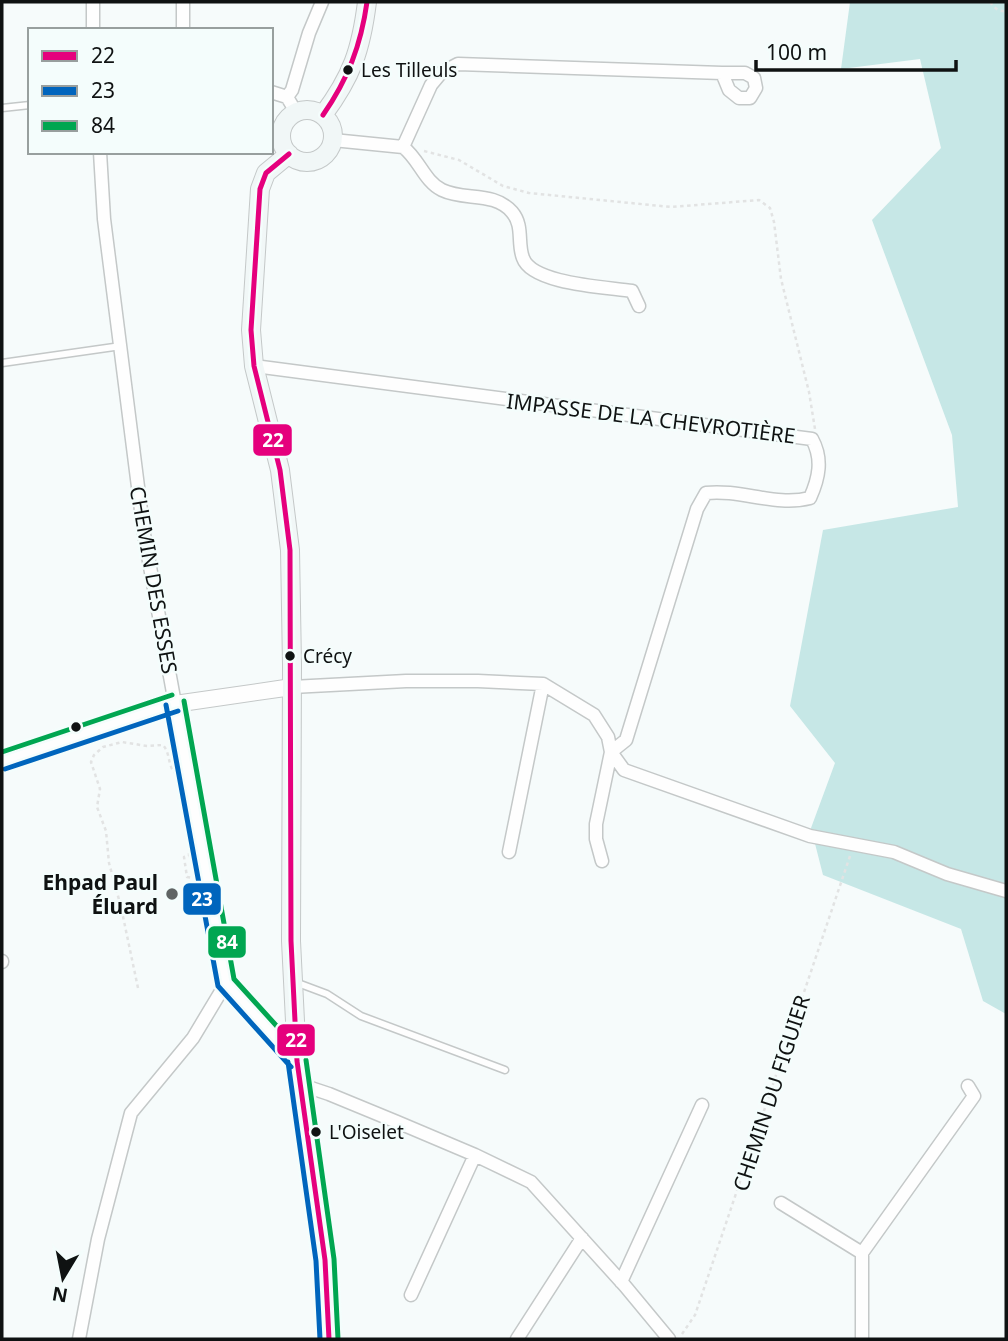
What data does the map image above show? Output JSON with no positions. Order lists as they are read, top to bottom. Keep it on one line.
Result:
{"streets":{"street":["IMPASSE DE LA CHEVROTIÈRE","CHEMIN DES ESSES"],"path":["CHEMIN DU FIGUIER"]},"places":["Les Tilleuls","Crécy","Ehpad Paul Éluard","L'Oiselet"],"lines":["transit line 22","transit line 84","transit line 23"],"legend":["22","23","84"],"scale_bar":"100 m","north":"bottom"}
